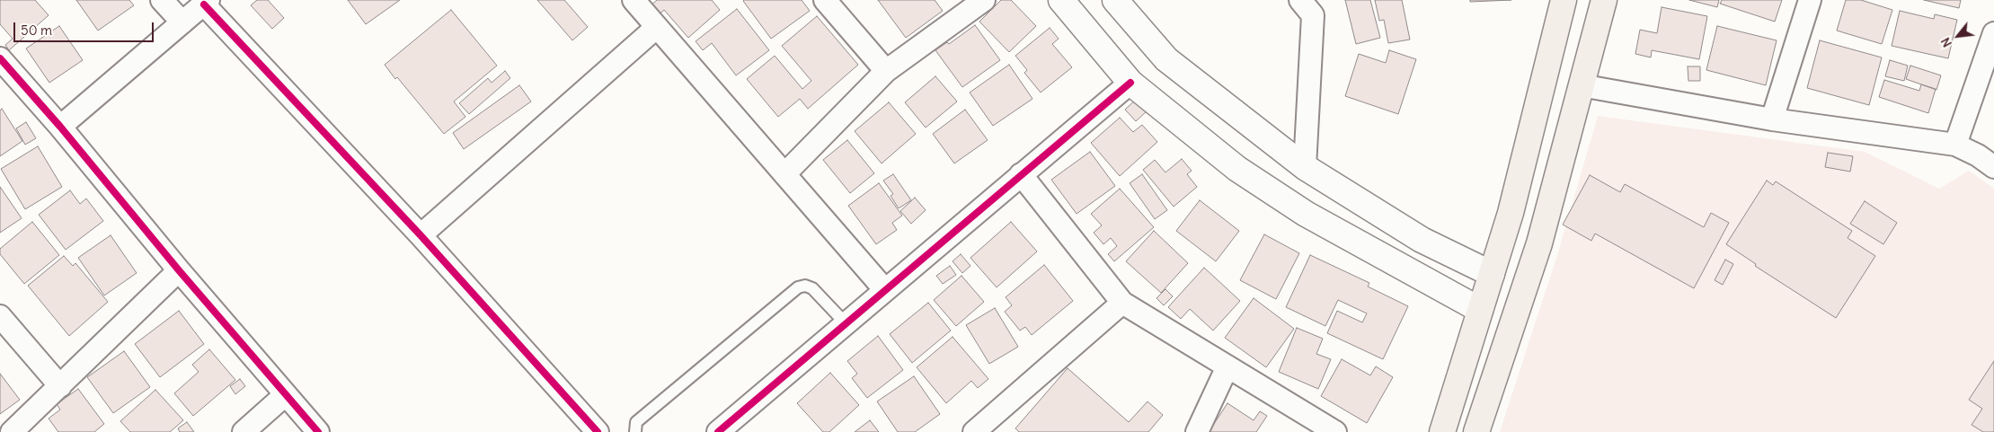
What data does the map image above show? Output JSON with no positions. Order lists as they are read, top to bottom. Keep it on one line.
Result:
{"scale_bar":"50 m","north":"bottom left"}
